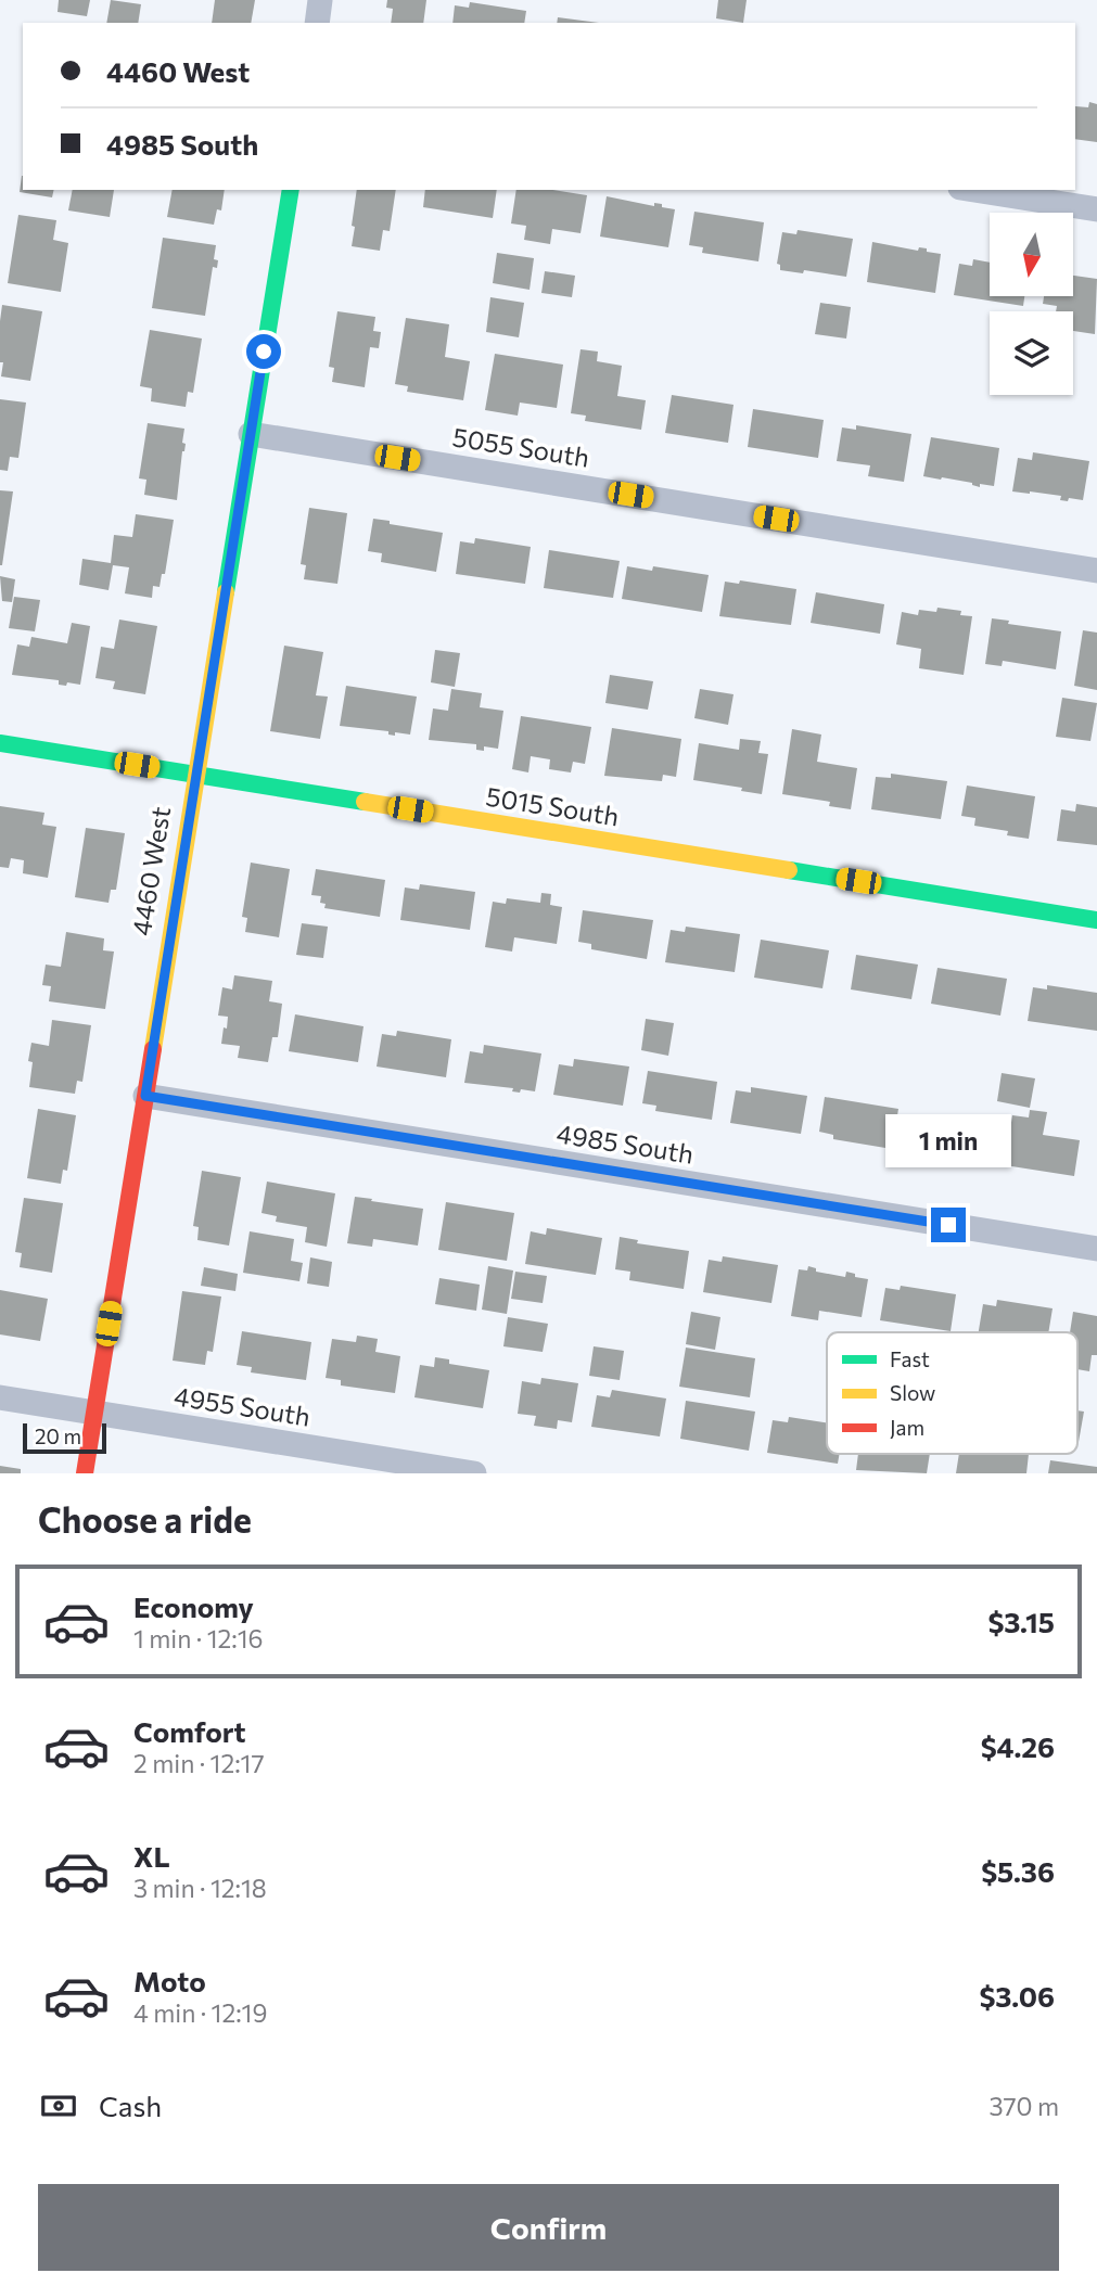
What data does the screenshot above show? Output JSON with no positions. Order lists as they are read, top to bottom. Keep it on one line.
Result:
{"streets":{"street":["5055 South","5015 South","4460 West","4985 South","4955 South"]},"crossings":[["5055 South","4460 West"],["5015 South","4460 West"],["4460 West","4985 South"],["4460 West","4955 South"]],"legend":["Fast","Slow","Jam"],"scale_bar":"20 m","north":"bottom","page":{"banner":["4460 West","4985 South"],"bubble":"1 min","scale":"20 m","heading":"Choose a ride","list":[{"name":"Economy","note":"1 min · 12:16","value":"$3.15"},{"name":"Comfort","note":"2 min · 12:17","value":"$4.26"},{"name":"XL","note":"3 min · 12:18","value":"$5.36"},{"name":"Moto","note":"4 min · 12:19","value":"$3.06"}],"pay":["Cash","370 m"],"buttons":"Confirm"}}
